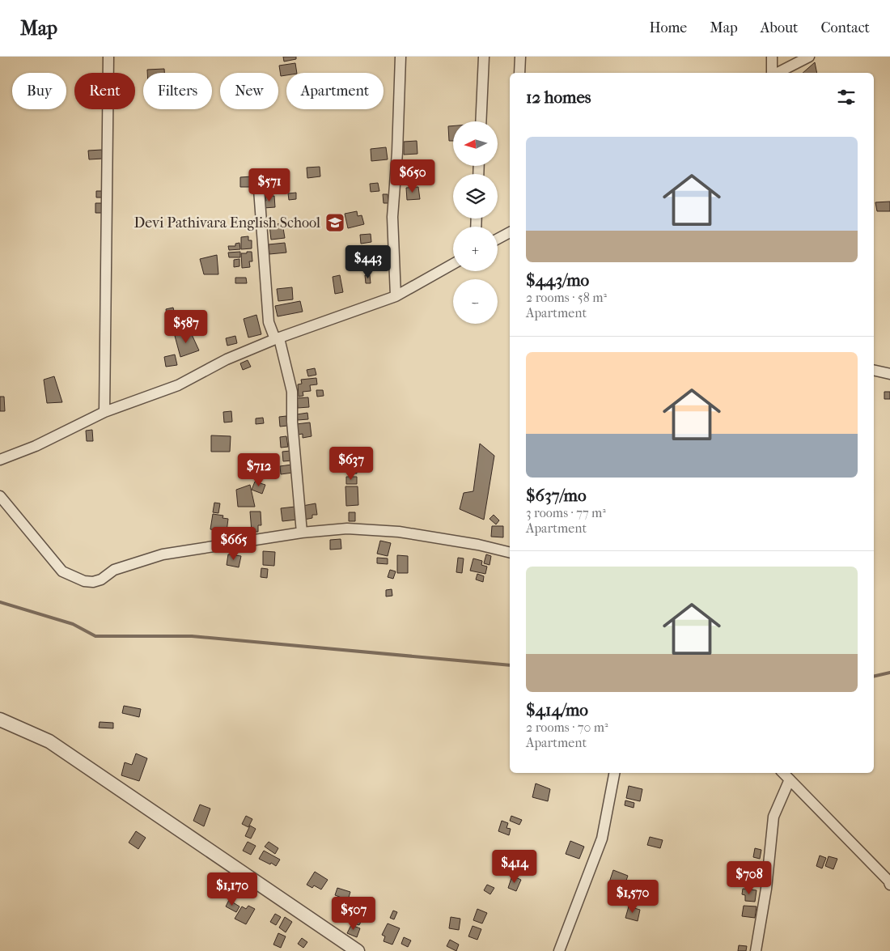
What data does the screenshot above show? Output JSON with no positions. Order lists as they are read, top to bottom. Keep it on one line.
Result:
{"places":{"school or university":["Devi Pathivara English School"]},"north":"left","page":{"header":"Map","nav":["Home","Map","About","Contact"],"chip":["Buy","Rent","Filters","New","Apartment"],"heading":"12 homes","map_buttons":["+","−"],"list":[{"name":"$443/mo","note":"2 rooms · 58 m² · Apartment"},{"name":"$637/mo","note":"3 rooms · 77 m² · Apartment"},{"name":"$414/mo","note":"2 rooms · 70 m² · Apartment"}],"price":["$650","$571","$443","$587","$637","$712","$665","$414","$708","$1,170","$1,570","$507"]}}
